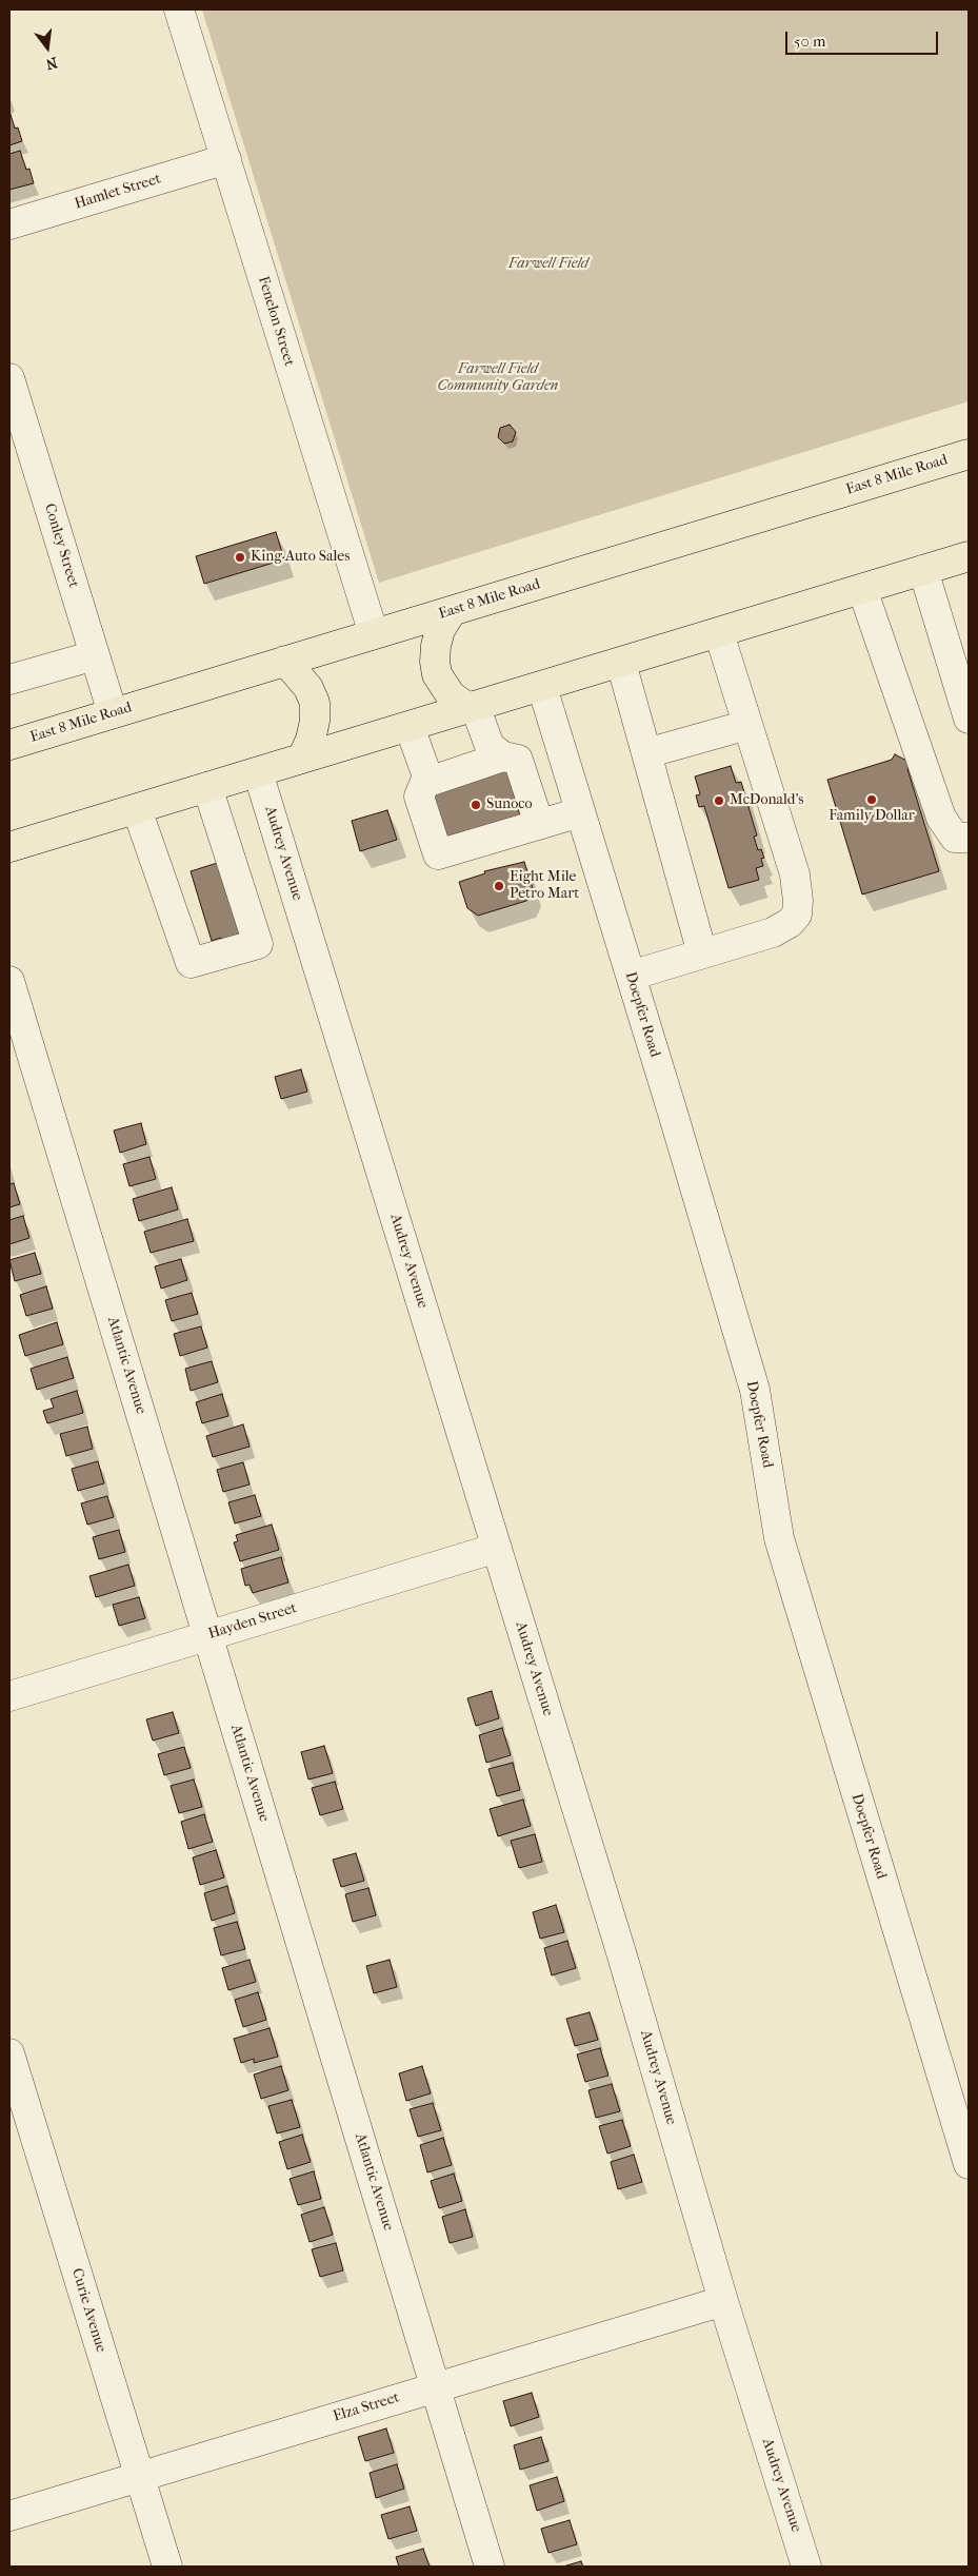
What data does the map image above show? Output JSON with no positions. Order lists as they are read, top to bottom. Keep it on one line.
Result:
{"streets":{"highway":["East 8 Mile Road"],"street":["Hamlet Street","Fenelon Street","Conley Street","Audrey Avenue","Doepfer Road","Atlantic Avenue","Hayden Street","Curie Avenue","Elza Street"]},"crossings":[["Hamlet Street","Fenelon Street"],["Fenelon Street","East 8 Mile Road"],["East 8 Mile Road","Conley Street"],["Audrey Avenue","Hayden Street"],["Audrey Avenue","Elza Street"],["Atlantic Avenue","Hayden Street"],["Atlantic Avenue","Elza Street"],["Curie Avenue","Elza Street"]],"parks":["Farwell Field","Farwell Field Community Garden"],"places":["King Auto Sales","Family Dollar","McDonald's","Sunoco","Eight Mile Petro Mart"],"scale_bar":"50 m","north":"bottom"}
